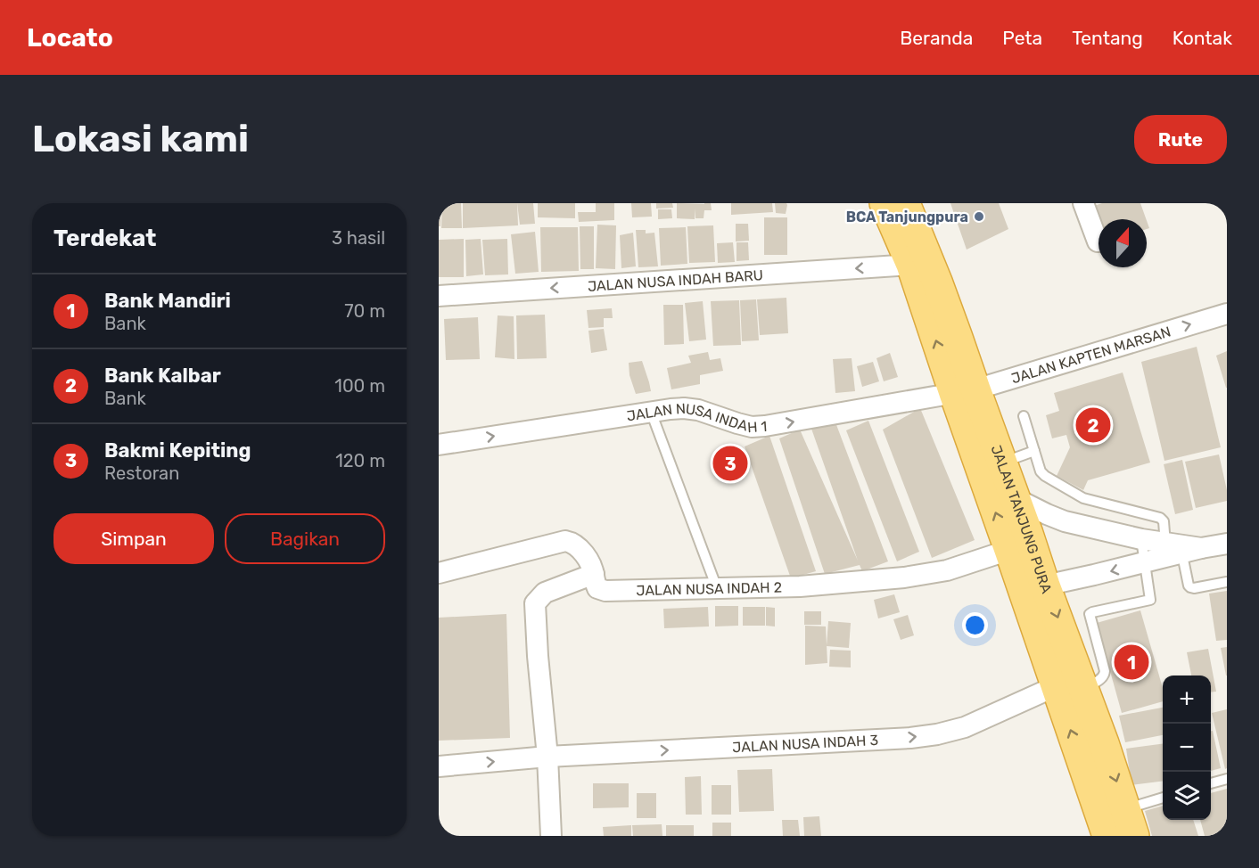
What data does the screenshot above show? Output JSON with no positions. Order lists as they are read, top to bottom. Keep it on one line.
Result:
{"streets":{"highway":["JALAN TANJUNG PURA"],"street":["JALAN NUSA INDAH BARU","JALAN KAPTEN MARSAN","JALAN NUSA INDAH 1","JALAN NUSA INDAH 2","JALAN NUSA INDAH 3"]},"crossings":[["JALAN NUSA INDAH BARU","JALAN TANJUNG PURA"],["JALAN KAPTEN MARSAN","JALAN NUSA INDAH 1"],["JALAN KAPTEN MARSAN","JALAN TANJUNG PURA"],["JALAN NUSA INDAH 1","JALAN TANJUNG PURA"],["JALAN TANJUNG PURA","JALAN NUSA INDAH 2"],["JALAN TANJUNG PURA","JALAN NUSA INDAH 3"]],"one_way":["JALAN NUSA INDAH BARU","JALAN KAPTEN MARSAN","JALAN NUSA INDAH 1","JALAN NUSA INDAH 3"],"places":["BCA Tanjungpura"],"north":"top","page":{"header":"Locato","nav":["Beranda","Peta","Tentang","Kontak"],"buttons":["Rute",["Simpan","Bagikan"]],"title":"Lokasi kami","heading":["Terdekat","3 hasil"],"list":[{"mark":"1","name":"Bank Mandiri","note":"Bank","value":"70 m"},{"mark":"2","name":"Bank Kalbar","note":"Bank","value":"100 m"},{"mark":"3","name":"Bakmi Kepiting","note":"Restoran","value":"120 m"}],"pins":["2","3","1"],"map_buttons":["+","−"]}}
